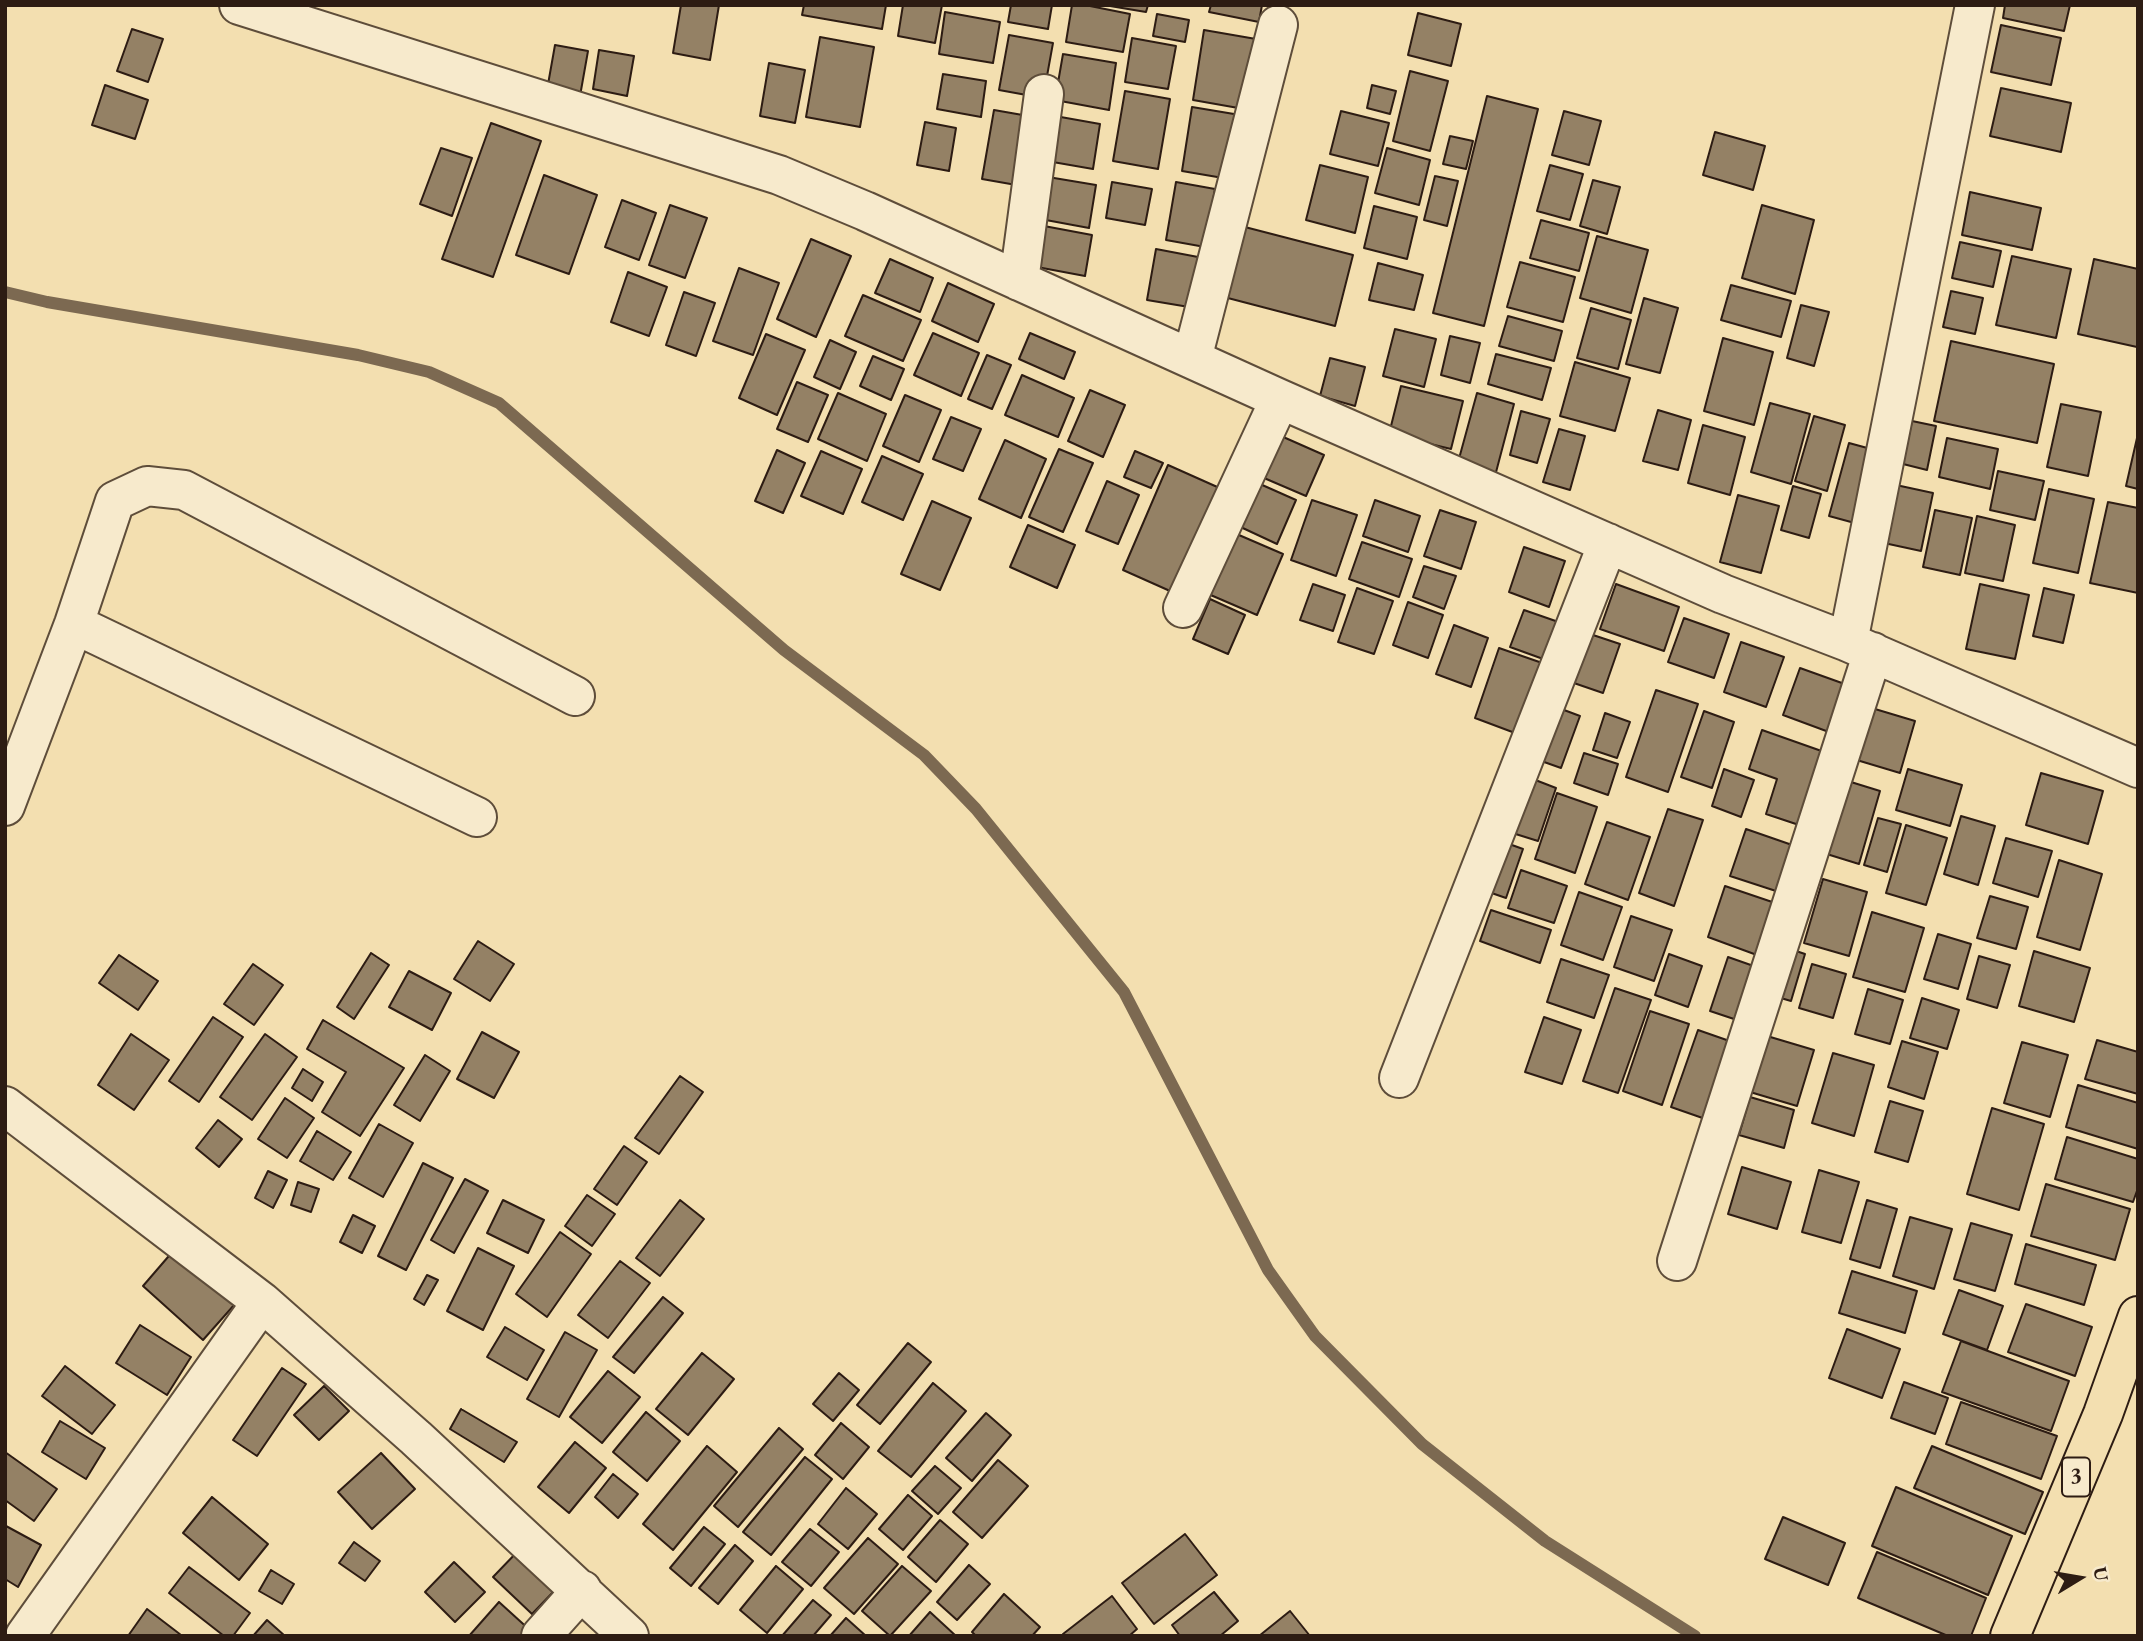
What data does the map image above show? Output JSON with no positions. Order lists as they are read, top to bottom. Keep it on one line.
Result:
{"streets":{"highway":["3"]},"north":"right"}
